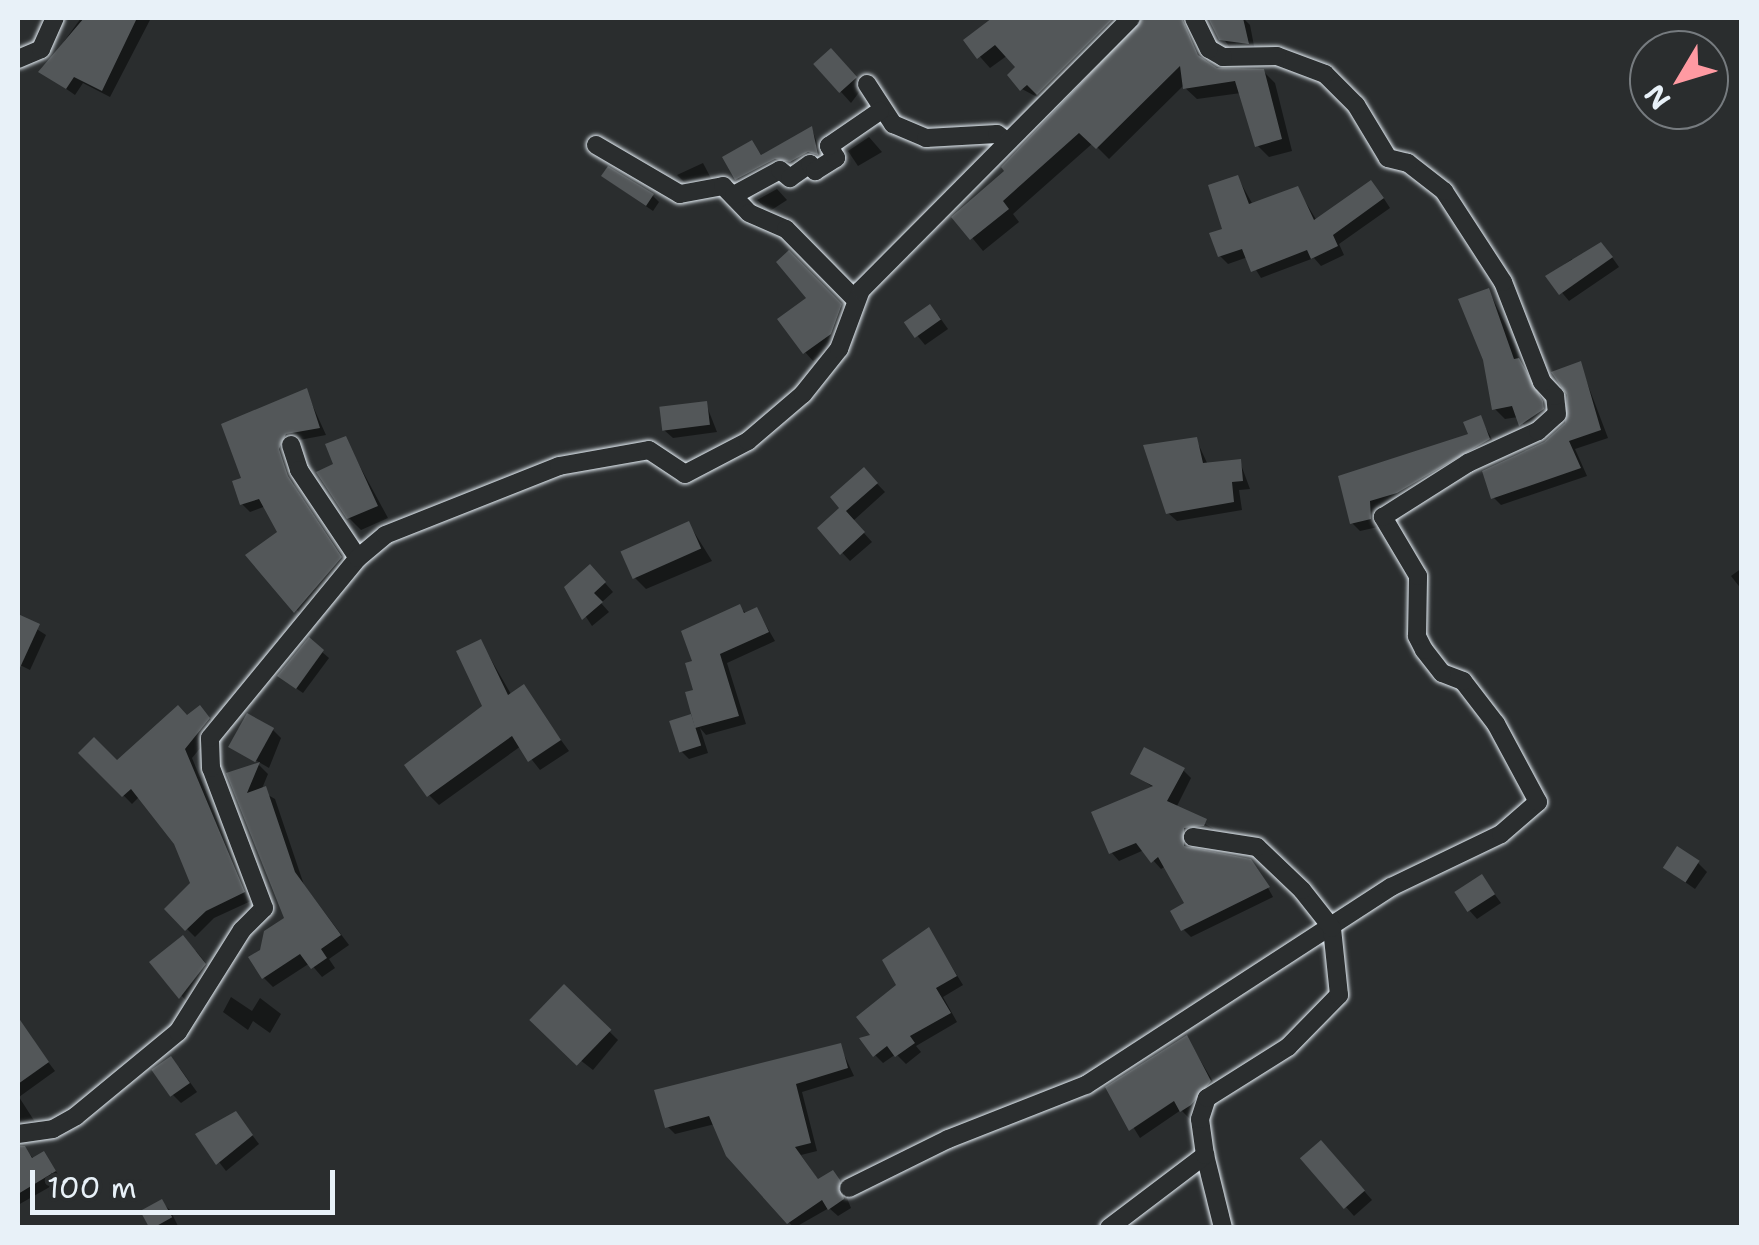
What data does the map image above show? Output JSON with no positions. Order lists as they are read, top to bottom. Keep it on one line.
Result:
{"scale_bar":"100 m","north":"bottom left"}
